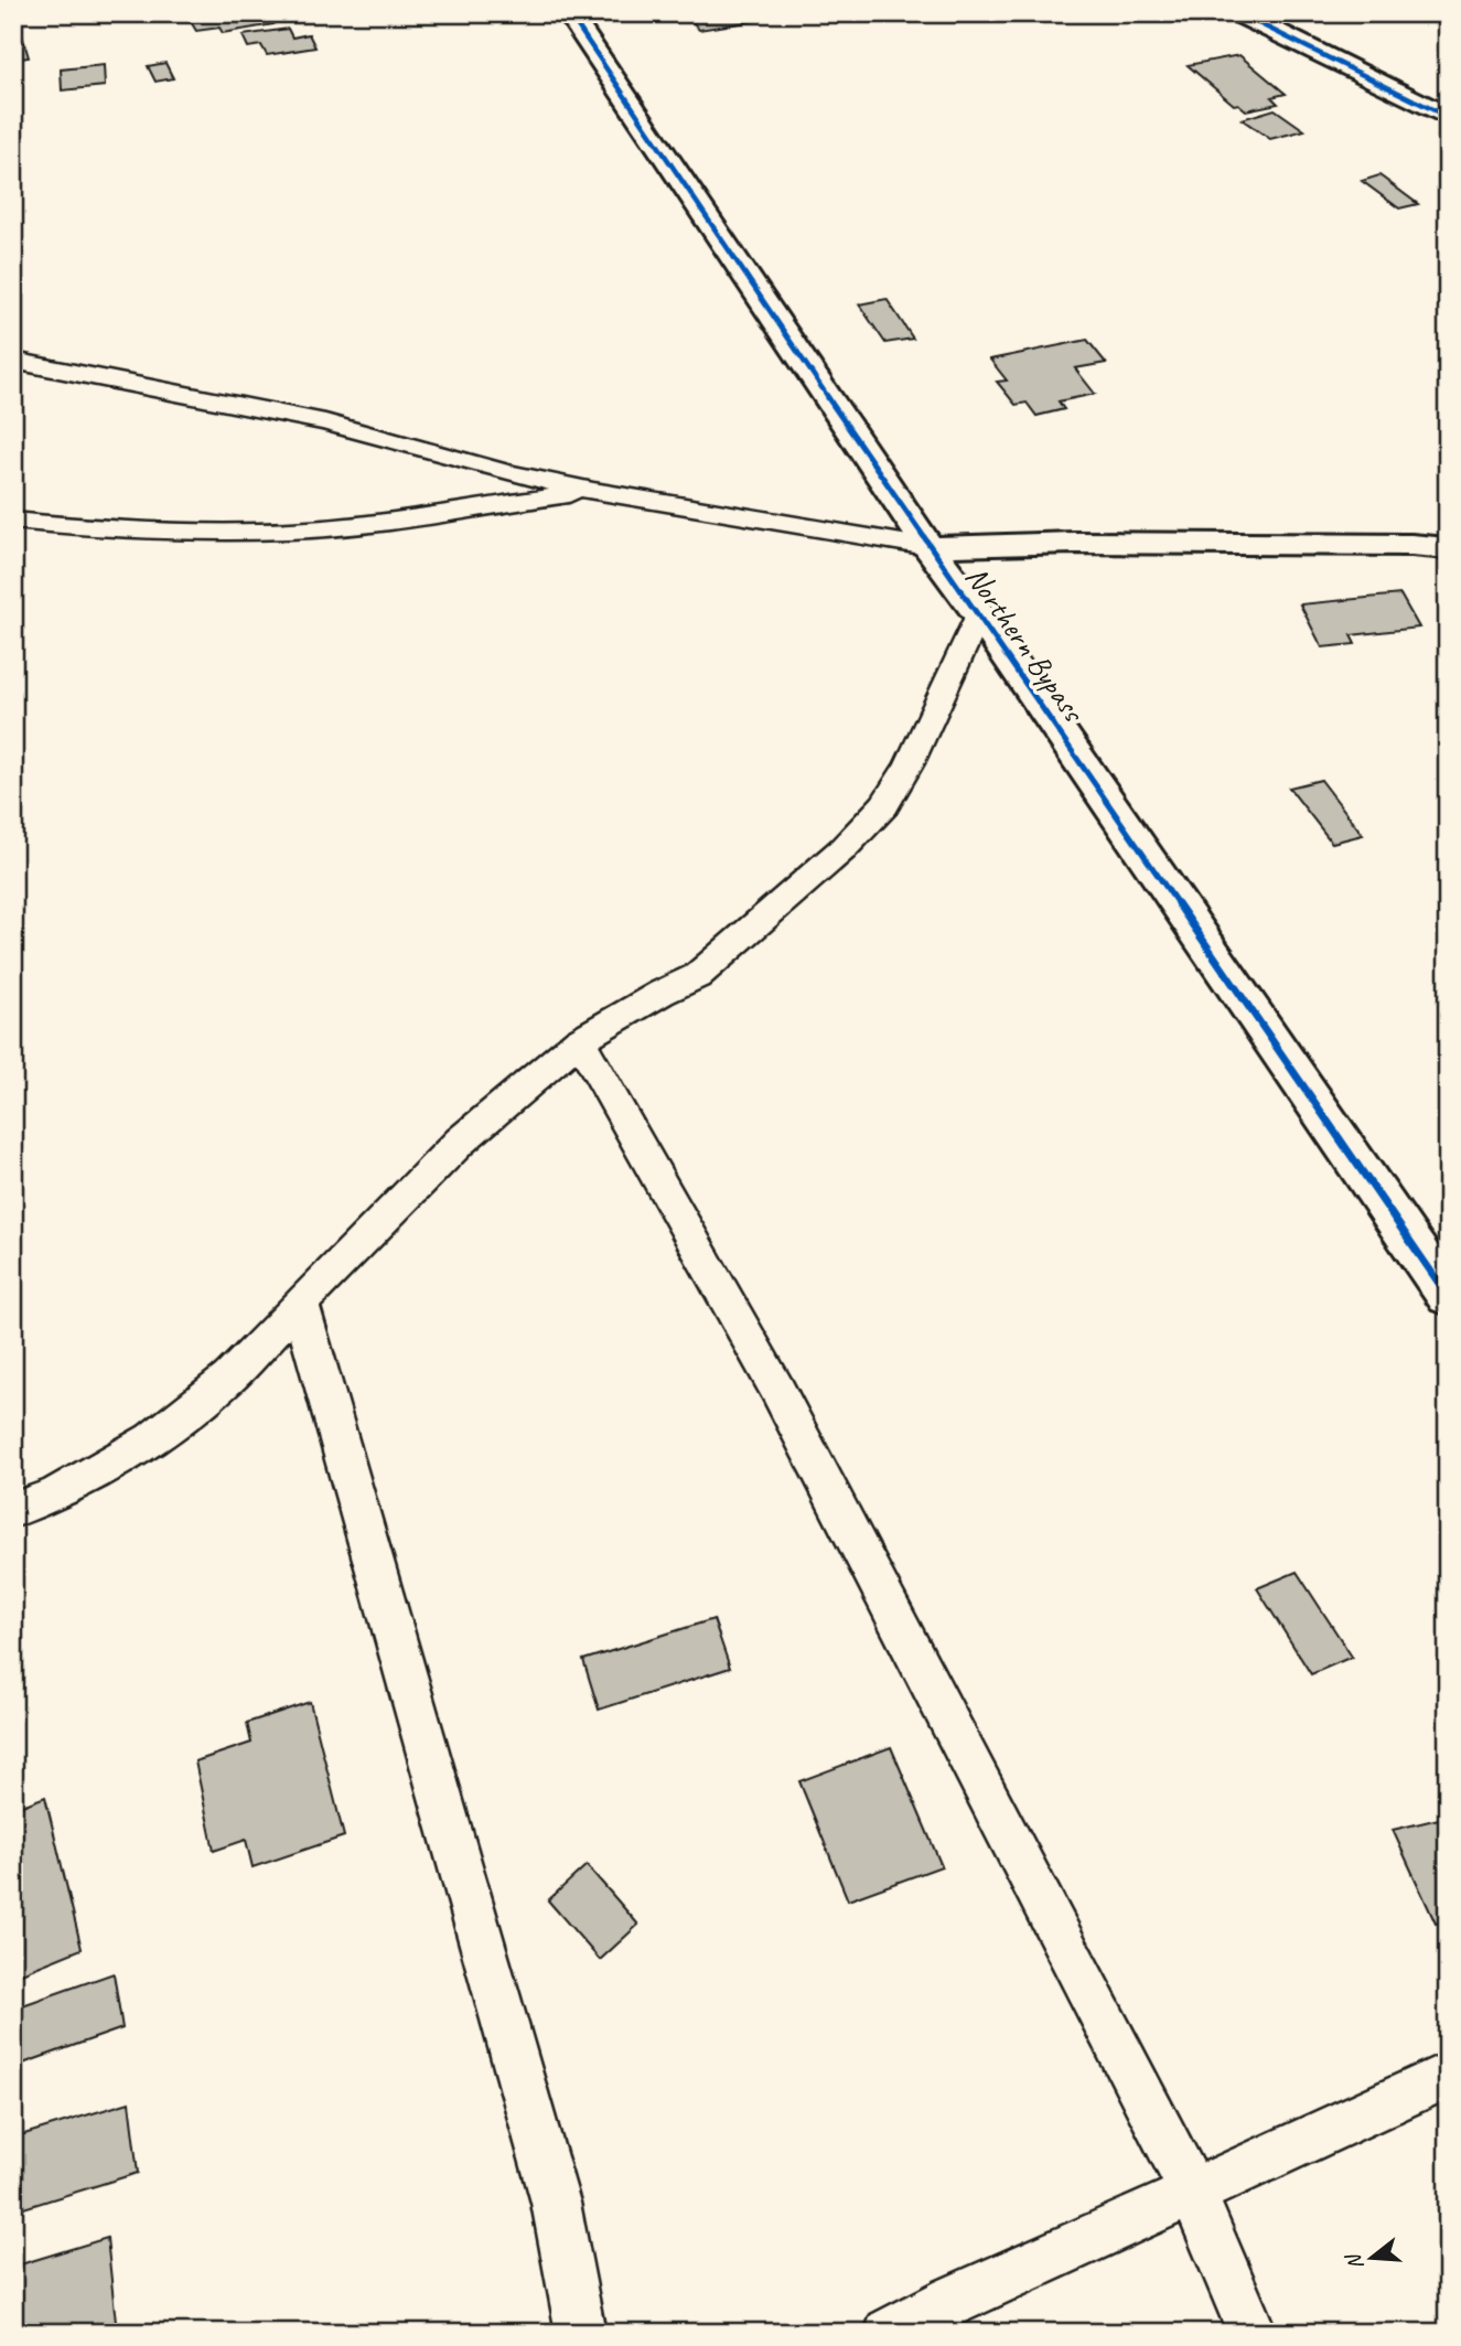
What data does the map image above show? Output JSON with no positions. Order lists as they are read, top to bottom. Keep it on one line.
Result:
{"streets":{"street":["Northern Bypass"]},"north":"left"}
